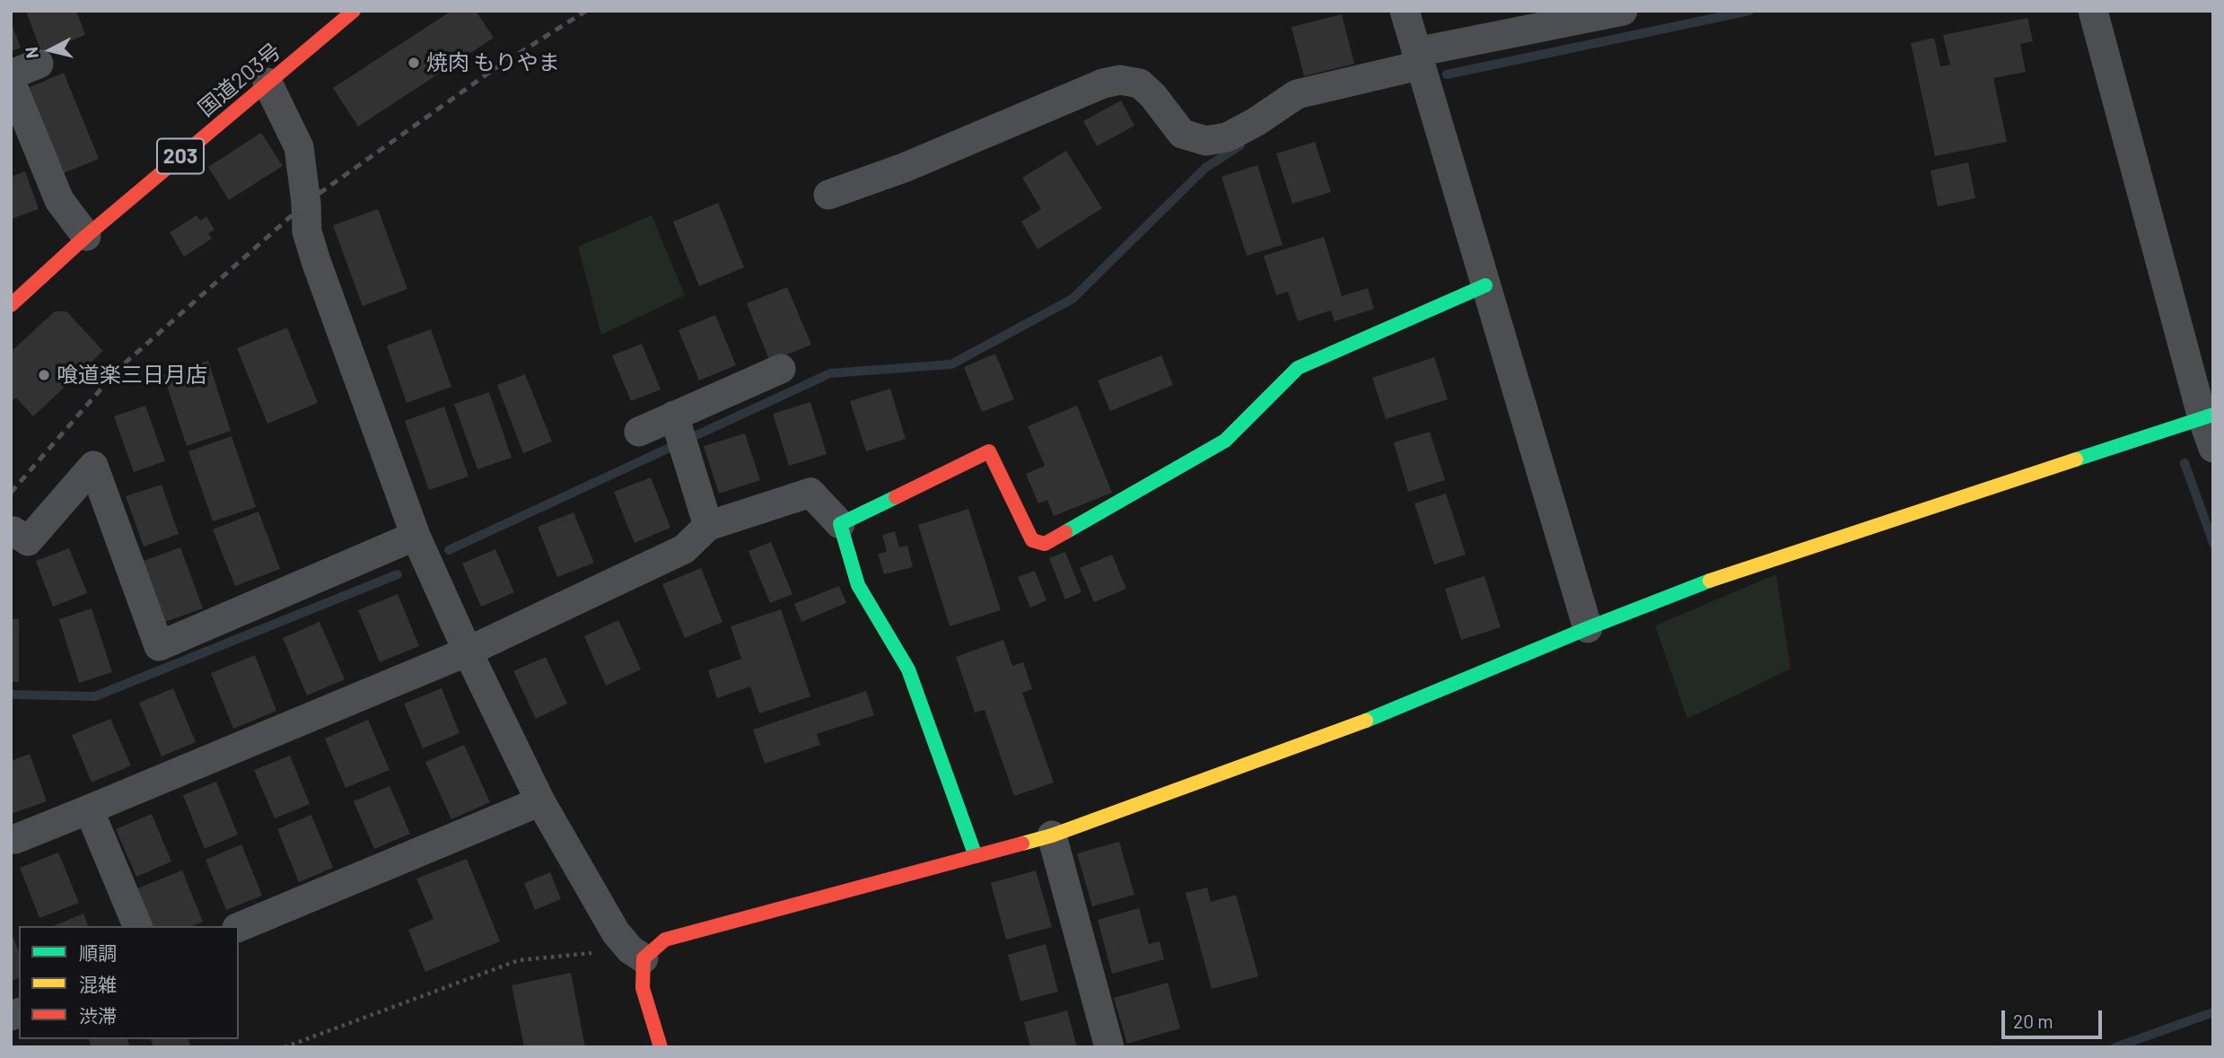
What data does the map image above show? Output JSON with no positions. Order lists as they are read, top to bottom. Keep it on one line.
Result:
{"streets":{"main road":["国道203号","203"]},"places":["焼肉 もりやま","喰道楽三日月店"],"legend":["順調","混雑","渋滞"],"scale_bar":"20 m","north":"left"}
